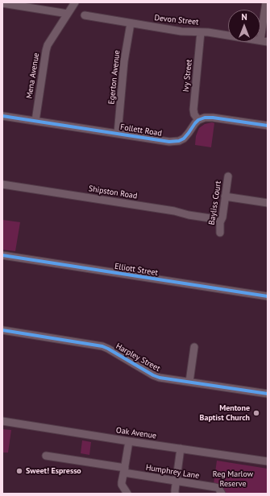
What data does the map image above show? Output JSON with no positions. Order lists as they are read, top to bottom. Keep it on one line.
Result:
{"streets":{"street":["Devon Street","Mena Avenue","Ivy Street","Egerton Avenue","Follett Road","Shipston Road","Bayliss Court","Elliott Street","Harpley Street","Oak Avenue","Humphrey Lane"]},"crossings":[["Devon Street","Ivy Street"],["Devon Street","Egerton Avenue"],["Mena Avenue","Follett Road"],["Ivy Street","Follett Road"],["Egerton Avenue","Follett Road"],["Shipston Road","Bayliss Court"]],"parks":["Reg Marlow Reserve"],"places":["Mentone Baptist Church","Sweet! Espresso"],"north":"top"}
